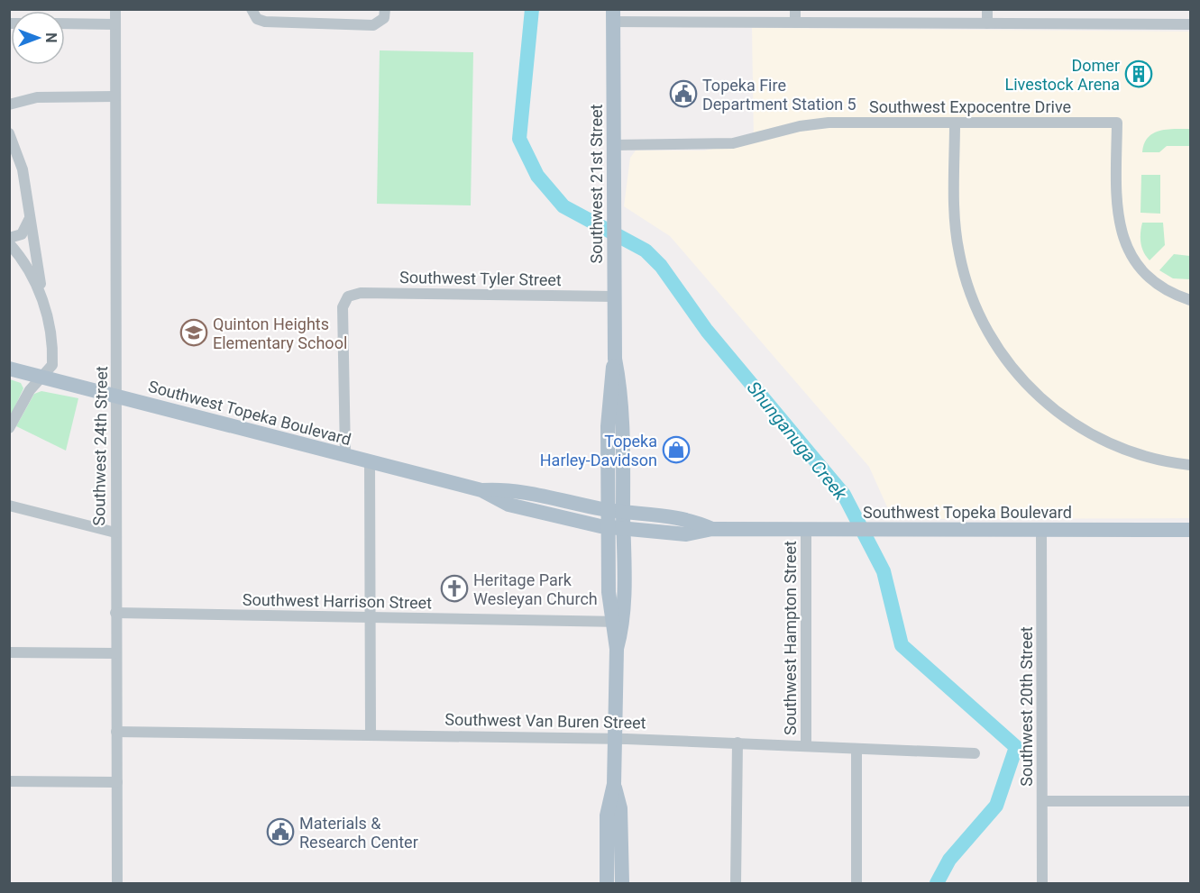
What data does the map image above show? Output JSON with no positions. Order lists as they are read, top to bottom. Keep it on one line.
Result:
{"streets":{"main road":["Southwest 21st Street","Southwest Topeka Boulevard"],"street":["Southwest Expocentre Drive","Southwest Tyler Street","Southwest 24th Street","Southwest Harrison Street","Southwest Hampton Street","Southwest 20th Street","Southwest Van Buren Street"]},"crossings":[["Southwest Expocentre Drive","Southwest 21st Street"],["Southwest 21st Street","Southwest Tyler Street"],["Southwest 21st Street","Southwest Topeka Boulevard"],["Southwest 21st Street","Southwest Harrison Street"],["Southwest 21st Street","Southwest Van Buren Street"],["Southwest Tyler Street","Southwest Topeka Boulevard"],["Southwest Topeka Boulevard","Southwest 24th Street"],["Southwest Topeka Boulevard","Southwest Hampton Street"],["Southwest Topeka Boulevard","Southwest 20th Street"],["Southwest 24th Street","Southwest Harrison Street"],["Southwest 24th Street","Southwest Van Buren Street"],["Southwest Hampton Street","Southwest Van Buren Street"]],"water":["Shunganuga Creek"],"places":{"building":["Domer Livestock Arena"],"public building":["Topeka Fire Department Station 5","Materials & Research Center"],"school or university":["Quinton Heights Elementary School"],"shop":["Topeka Harley-Davidson"],"church":["Heritage Park Wesleyan Church"]},"north":"right"}
